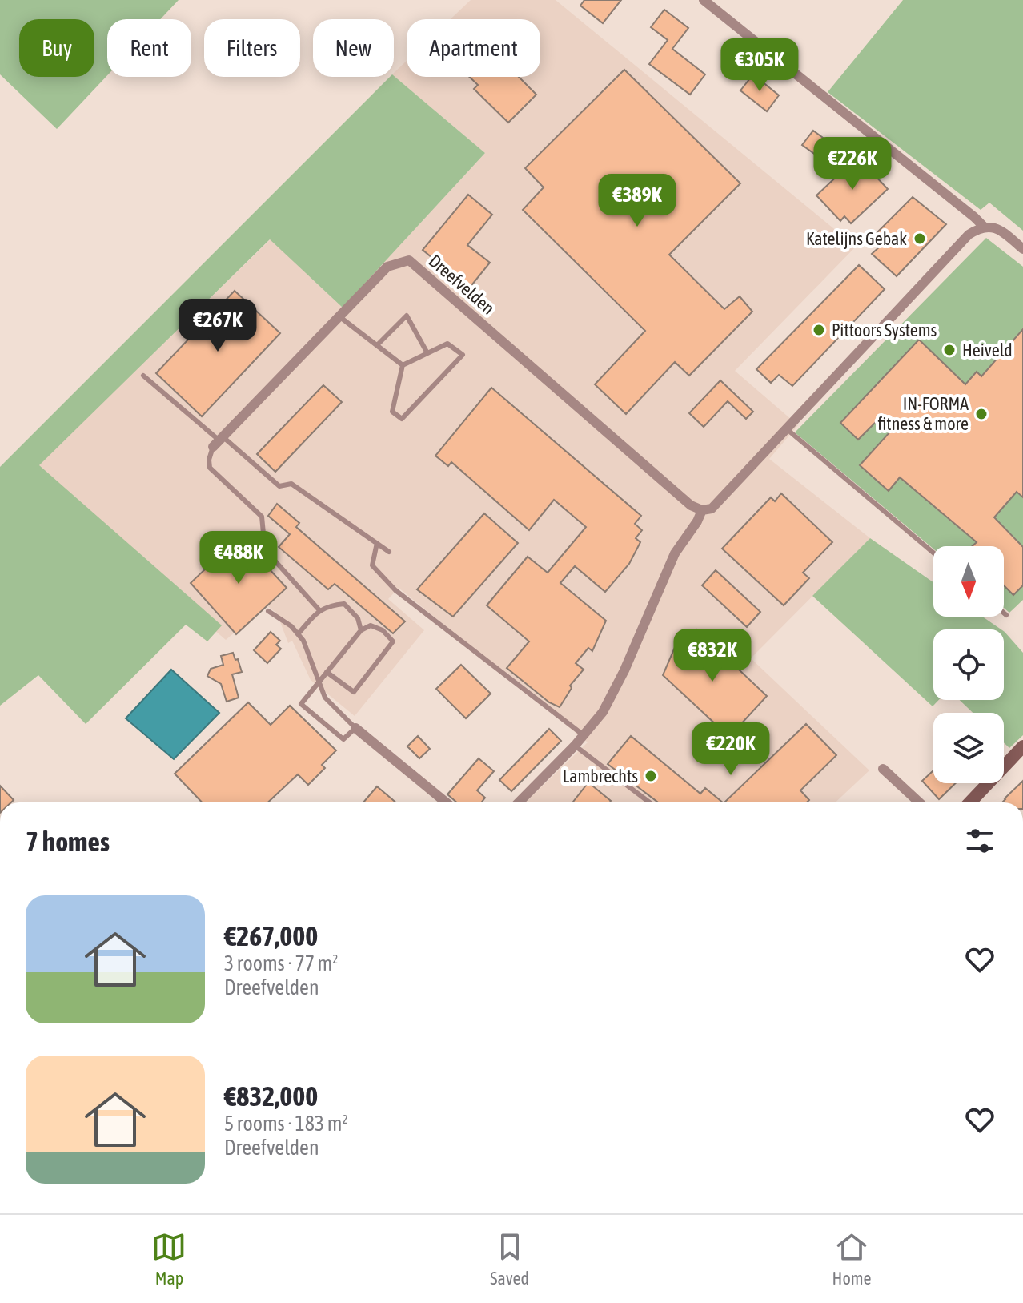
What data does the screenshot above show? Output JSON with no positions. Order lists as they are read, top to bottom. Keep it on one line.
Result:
{"streets":{"street":["Dreefvelden"]},"places":["Katelijns Gebak","Pittoors Systems","Heiveld","IN-FORMA fitness & more","Lambrechts"],"north":"bottom","page":{"chip":["Buy","Rent","Filters","New","Apartment"],"price":["€305K","€226K","€389K","€267K","€488K","€832K","€220K"],"heading":"7 homes","list":[{"name":"€267,000","note":"3 rooms · 77 m² · Dreefvelden"},{"name":"€832,000","note":"5 rooms · 183 m² · Dreefvelden"}],"tabs":["Map","Saved","Home"]}}
